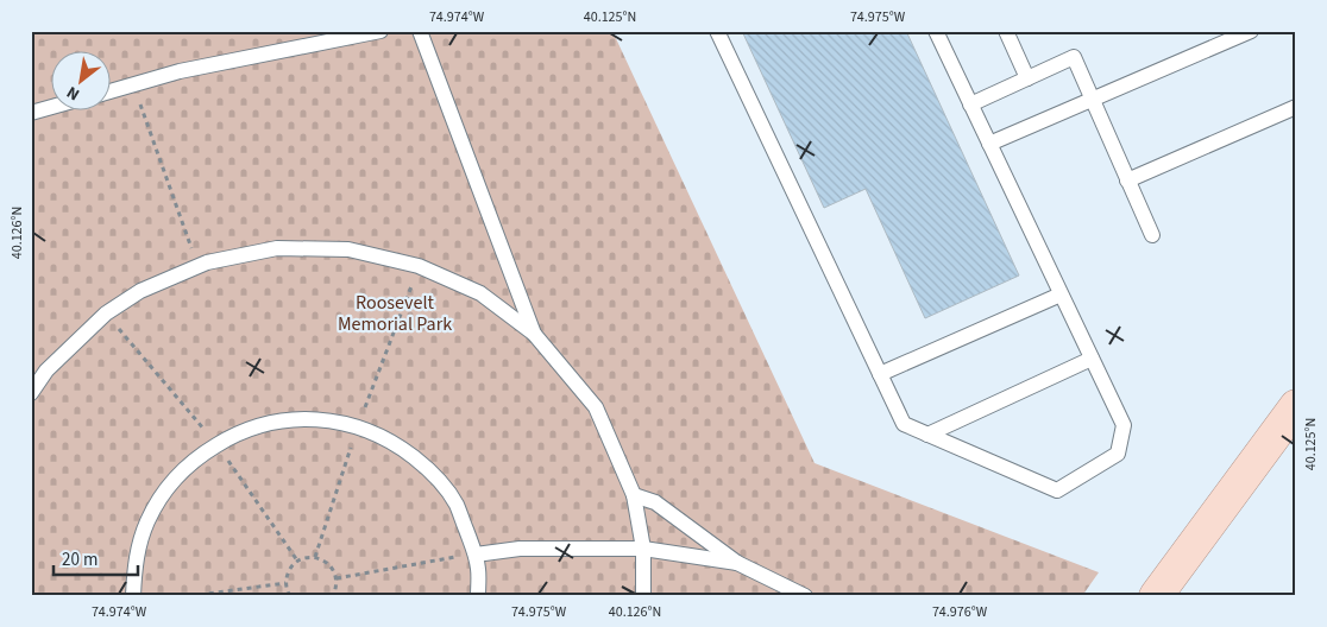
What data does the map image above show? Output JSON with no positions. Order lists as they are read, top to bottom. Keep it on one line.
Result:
{"parks":["Roosevelt Memorial Park"],"scale_bar":"20 m","north":"bottom left","coordinates":["74.974°W","40.125°N","74.975°W","40.126°N","74.976°W"]}
